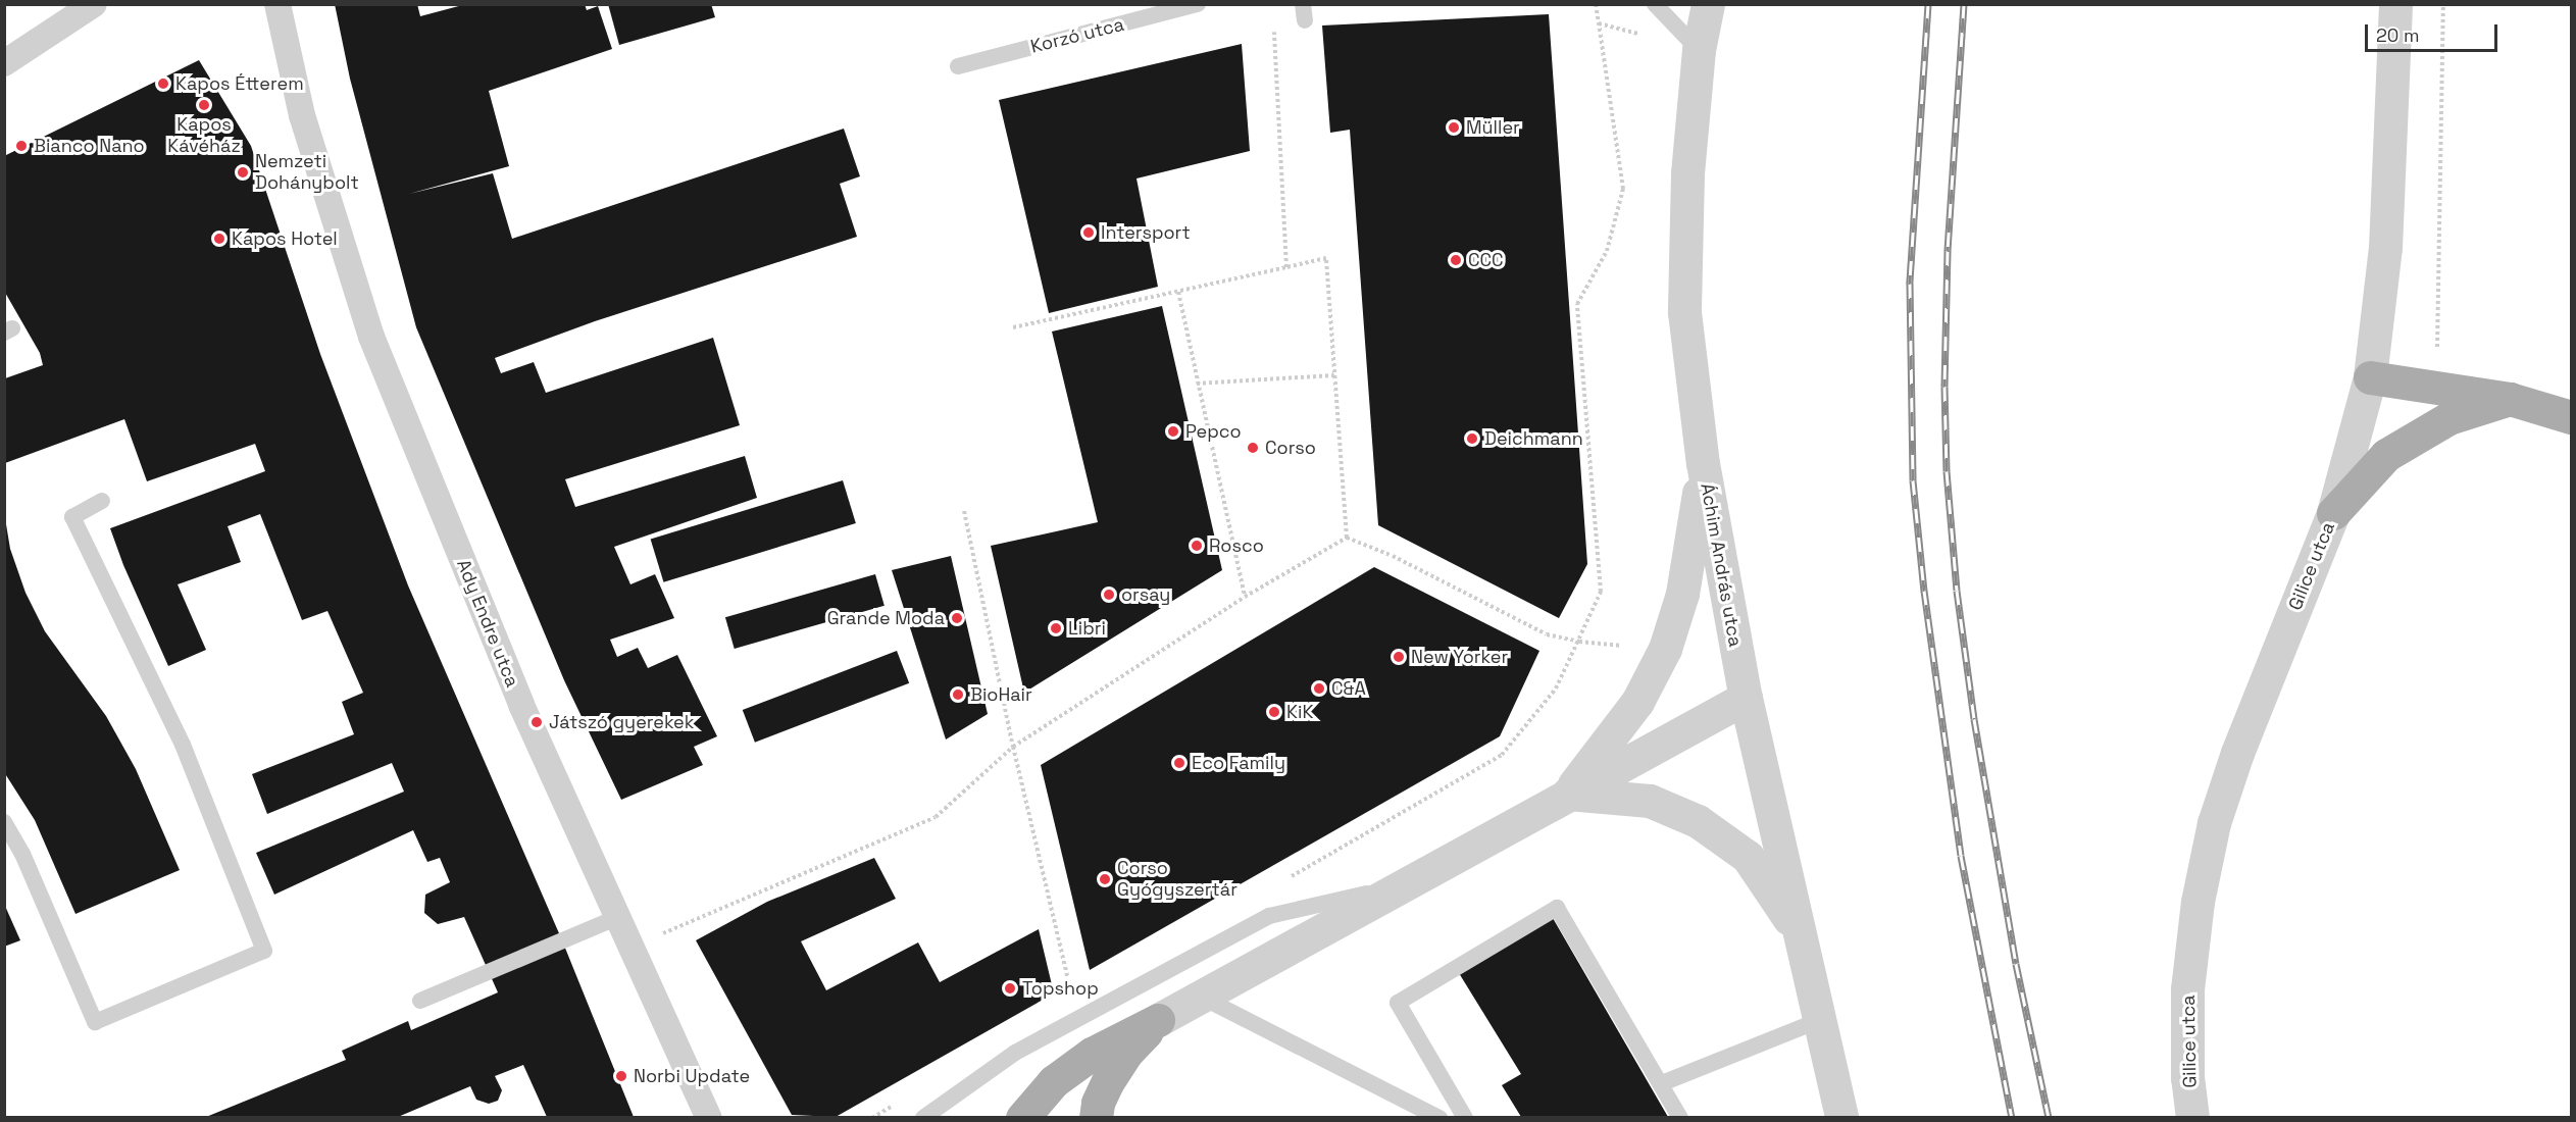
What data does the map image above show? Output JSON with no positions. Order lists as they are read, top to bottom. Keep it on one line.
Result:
{"streets":{"street":["Áchim András utca","Gilice utca","Ady Endre utca"],"lane":["Korzó utca"]},"places":["Kapos Étterem","Kapos Kávéház","Müller","Bianco Nano","Nemzeti Dohánybolt","Intersport","Kapos Hotel","CCC","Pepco","Deichmann","Corso","Rosco","orsay","Grande Moda","Libri","New Yorker","C&A","BioHair","KiK","Játszó gyerekek","Eco Family","Corso Gyógyszertár","Topshop","Norbi Update"],"scale_bar":"20 m"}
